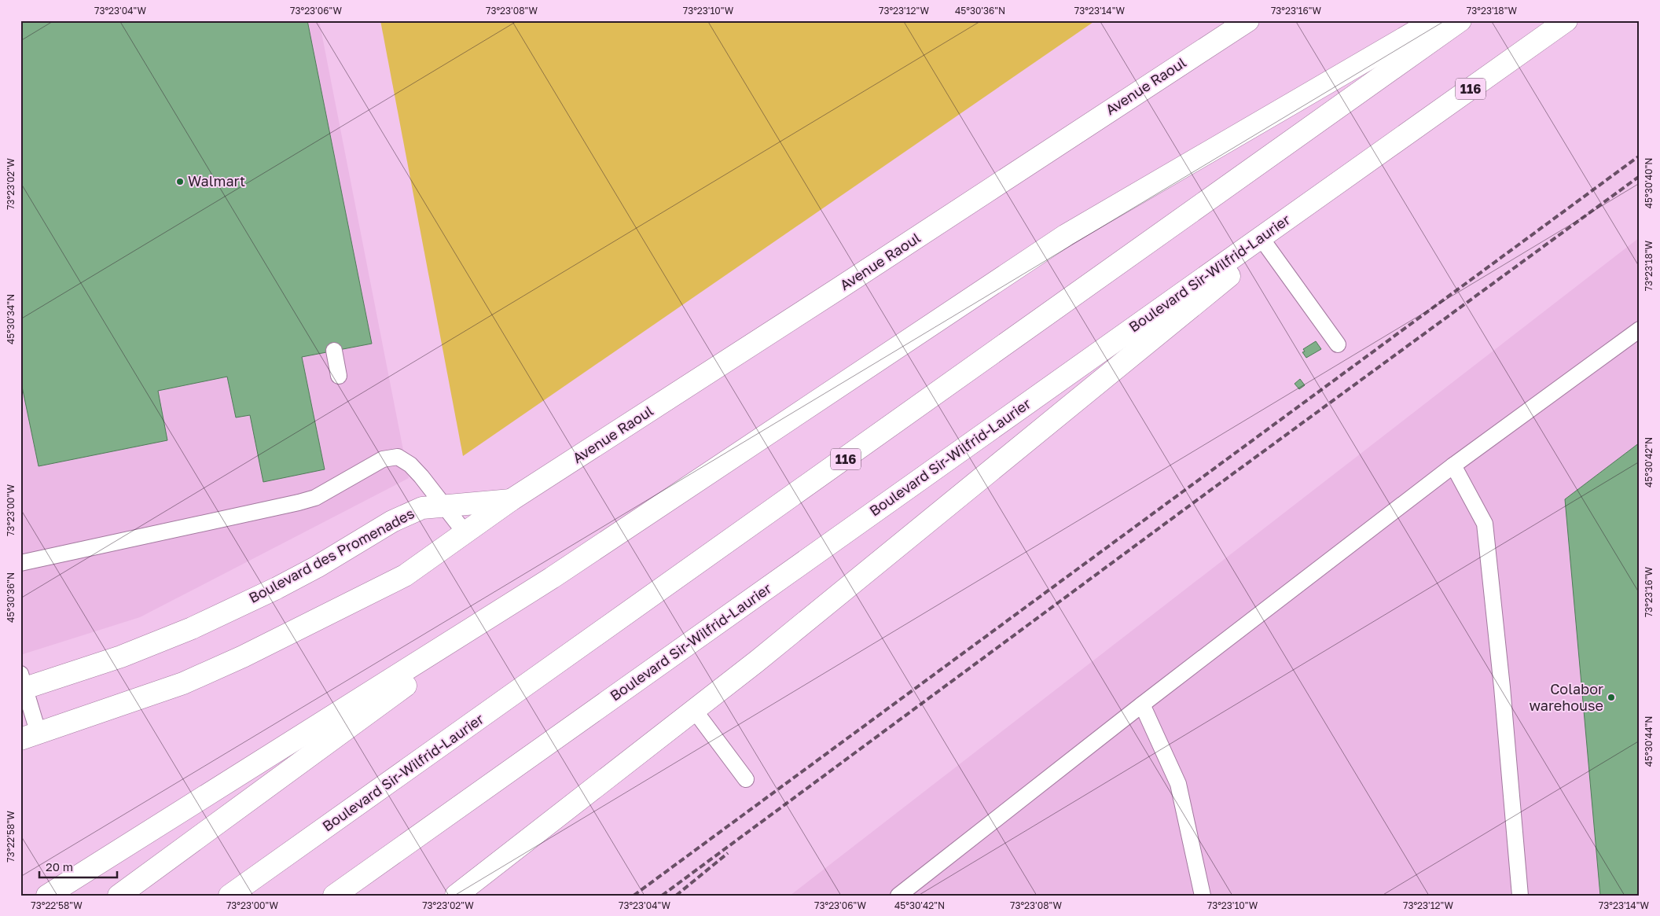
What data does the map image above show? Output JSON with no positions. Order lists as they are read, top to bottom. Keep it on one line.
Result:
{"streets":{"main road":["Avenue Raoul","116","Boulevard Sir-Wilfrid-Laurier","Boulevard des Promenades"]},"crossings":[["Avenue Raoul","Boulevard des Promenades"]],"places":["Walmart","Colabor warehouse"],"scale_bar":"20 m","coordinates":["73°23'04\"W","73°23'06\"W","73°23'08\"W","73°23'10\"W","73°23'12\"W","45°30'36\"N","73°23'14\"W","73°23'16\"W","73°23'18\"W","45°30'40\"N","73°23'02\"W","45°30'34\"N","45°30'42\"N","73°23'00\"W","45°30'44\"N","73°22'58\"W"]}
